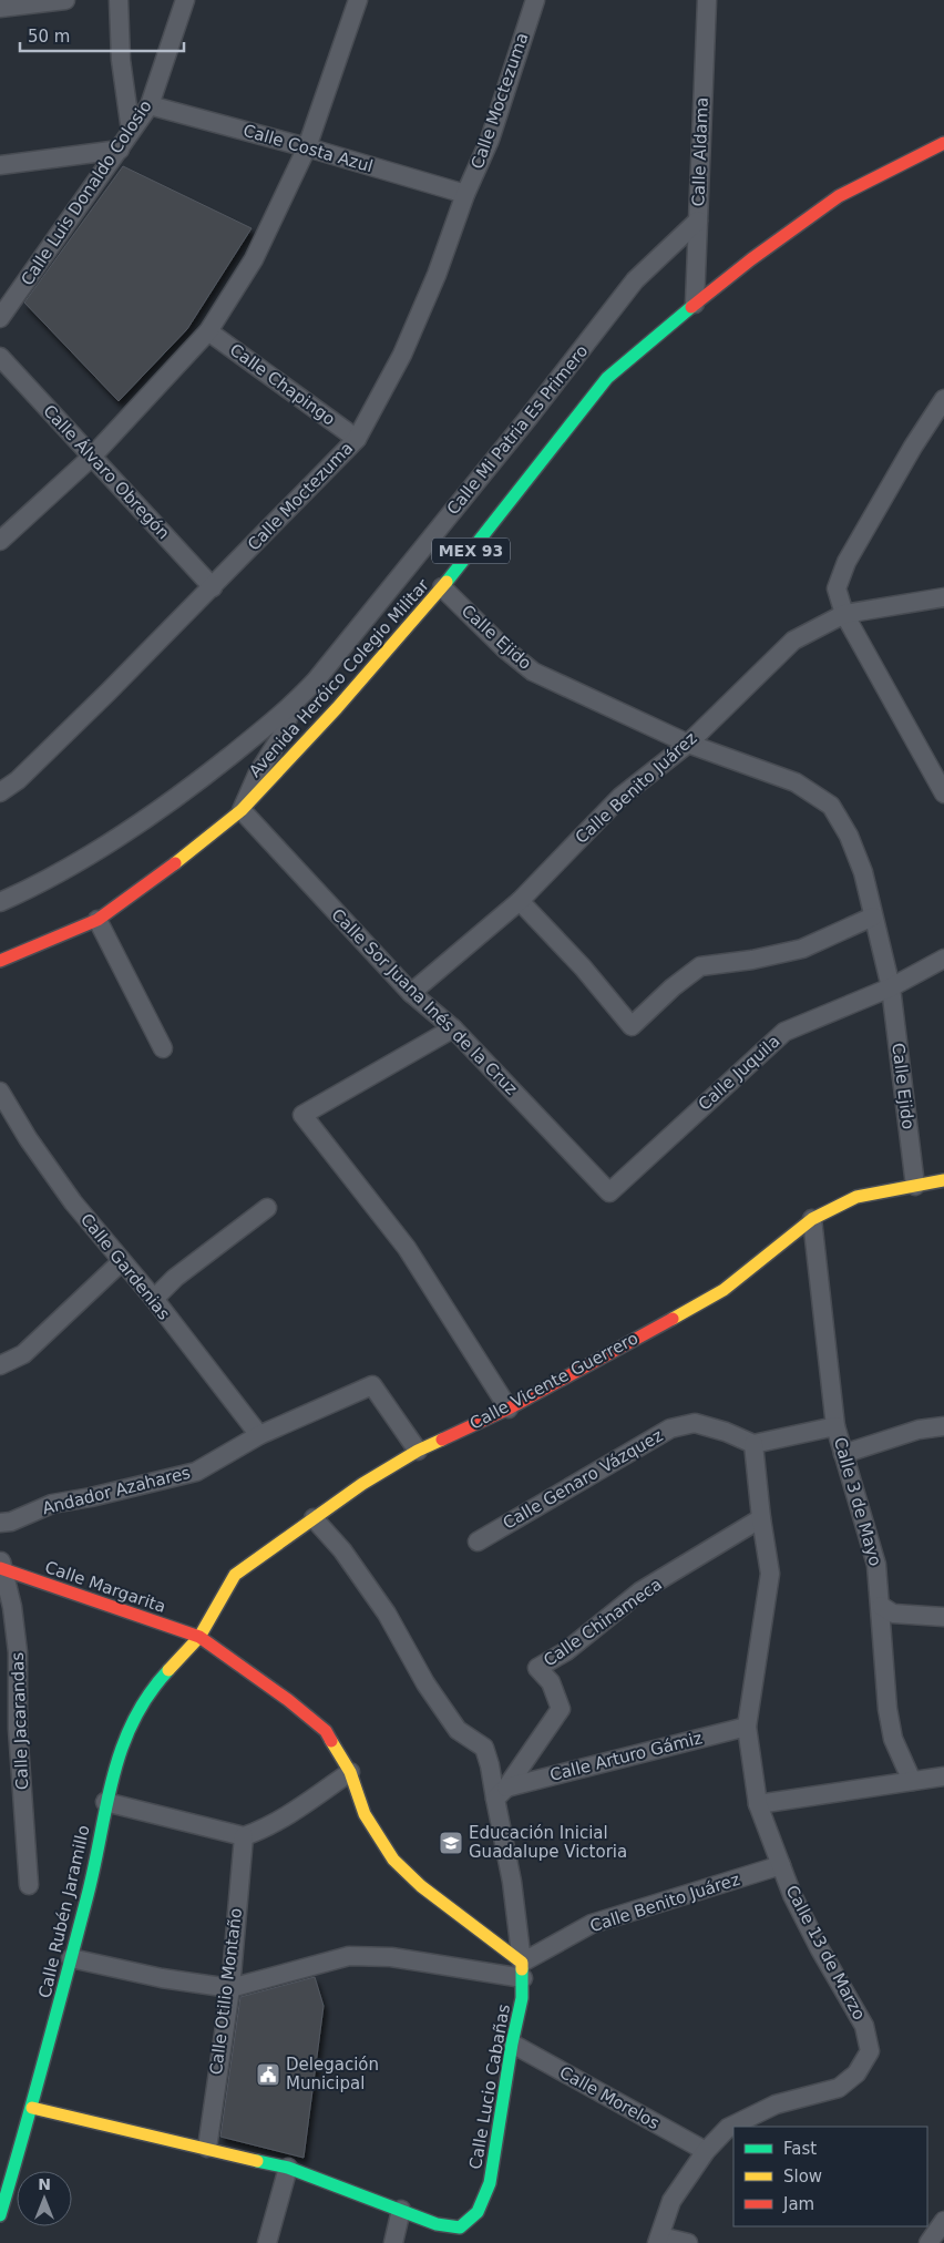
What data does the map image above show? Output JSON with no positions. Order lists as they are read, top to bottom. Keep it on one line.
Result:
{"streets":{"street":["Calle Moctezuma","Calle Costa Azul","Calle Aldama","Calle Luis Donaldo Colosio","Calle Chapingo","Calle Mi Patria Es Primero","Calle Álvaro Obregón","MEX 93","Calle Ejido","Avenida Heróico Colegio Militar","Calle Benito Juárez","Calle Sor Juana Inés de la Cruz","Calle Juquila","Calle Gardenias","Calle Vicente Guerrero","Calle Genaro Vázquez","Andador Azahares","Calle 3 de Mayo","Calle Margarita","Calle Chinameca","Calle Jacarandas","Calle Arturo Gámiz","Calle Rubén Jaramillo","Calle 13 de Marzo","Calle Otilio Montaño","Calle Lucio Cabañas","Calle Morelos"]},"crossings":[["Calle Moctezuma","Calle Costa Azul"],["Calle Moctezuma","Calle Chapingo"],["Calle Moctezuma","Calle Álvaro Obregón"],["Calle Costa Azul","Calle Luis Donaldo Colosio"],["Calle Aldama","Calle Mi Patria Es Primero"],["Calle Aldama","Avenida Heróico Colegio Militar"],["Calle Ejido","Avenida Heróico Colegio Militar"],["Calle Ejido","Calle Benito Juárez"],["Calle Ejido","Calle Juquila"],["Calle Ejido","Calle Vicente Guerrero"],["Avenida Heróico Colegio Militar","Calle Sor Juana Inés de la Cruz"],["Calle Benito Juárez","Calle Sor Juana Inés de la Cruz"],["Calle Benito Juárez","Calle 13 de Marzo"],["Calle Benito Juárez","Calle Lucio Cabañas"],["Calle Sor Juana Inés de la Cruz","Calle Juquila"],["Calle Gardenias","Andador Azahares"],["Calle Vicente Guerrero","Andador Azahares"],["Calle Vicente Guerrero","Calle 3 de Mayo"],["Calle Vicente Guerrero","Calle Margarita"],["Calle Vicente Guerrero","Calle Rubén Jaramillo"],["Calle Genaro Vázquez","Calle 13 de Marzo"],["Calle Margarita","Calle Jacarandas"],["Calle Margarita","Calle Rubén Jaramillo"],["Calle Chinameca","Calle Arturo Gámiz"],["Calle Chinameca","Calle 13 de Marzo"],["Calle Arturo Gámiz","Calle 13 de Marzo"],["Calle Rubén Jaramillo","Calle Lucio Cabañas"],["Calle 13 de Marzo","Calle Morelos"],["Calle Otilio Montaño","Calle Lucio Cabañas"],["Calle Lucio Cabañas","Calle Morelos"]],"places":{"school or university":["Educación Inicial Guadalupe Victoria"],"public building":["Delegación Municipal"]},"legend":["Fast","Slow","Jam"],"scale_bar":"50 m","north":"top"}
